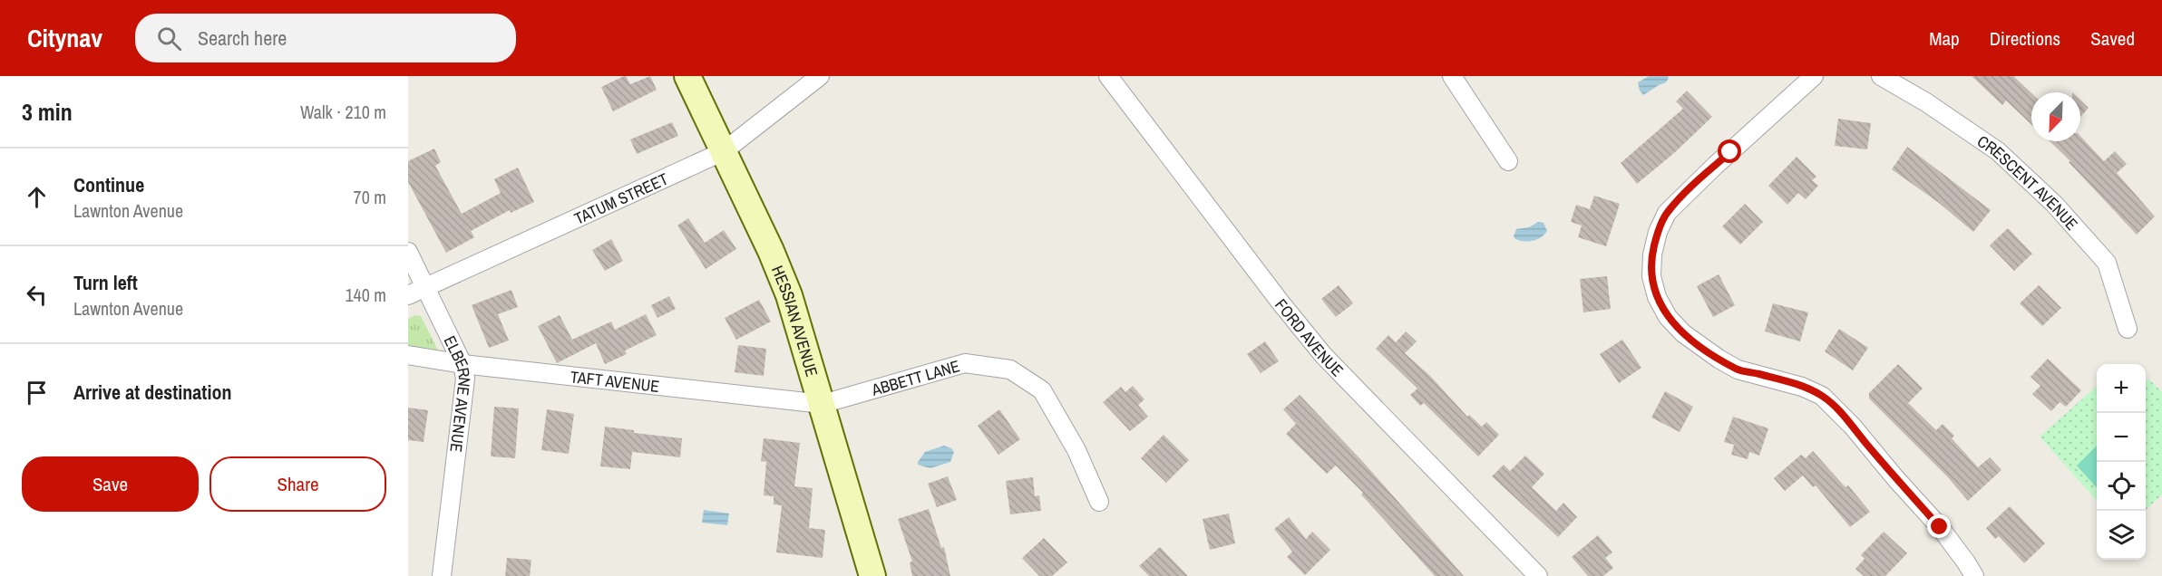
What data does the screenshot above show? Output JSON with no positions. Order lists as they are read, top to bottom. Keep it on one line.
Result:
{"streets":{"main road":["HESSIAN AVENUE"],"street":["CRESCENT AVENUE","TATUM STREET","FORD AVENUE","ABBETT LANE","TAFT AVENUE","ELBERNE AVENUE"]},"crossings":[["TATUM STREET","HESSIAN AVENUE"],["TATUM STREET","ELBERNE AVENUE"],["HESSIAN AVENUE","ABBETT LANE"],["HESSIAN AVENUE","TAFT AVENUE"],["ABBETT LANE","TAFT AVENUE"],["TAFT AVENUE","ELBERNE AVENUE"]],"north":"bottom left","page":{"header":"Citynav","search":"Search here","nav":["Map","Directions","Saved"],"heading":["3 min","Walk · 210 m"],"list":[["Continue","Lawnton Avenue","70 m"],["Turn left","Lawnton Avenue","140 m"],"Arrive at destination"],"map_buttons":["+","−"],"buttons":["Save","Share"]}}
